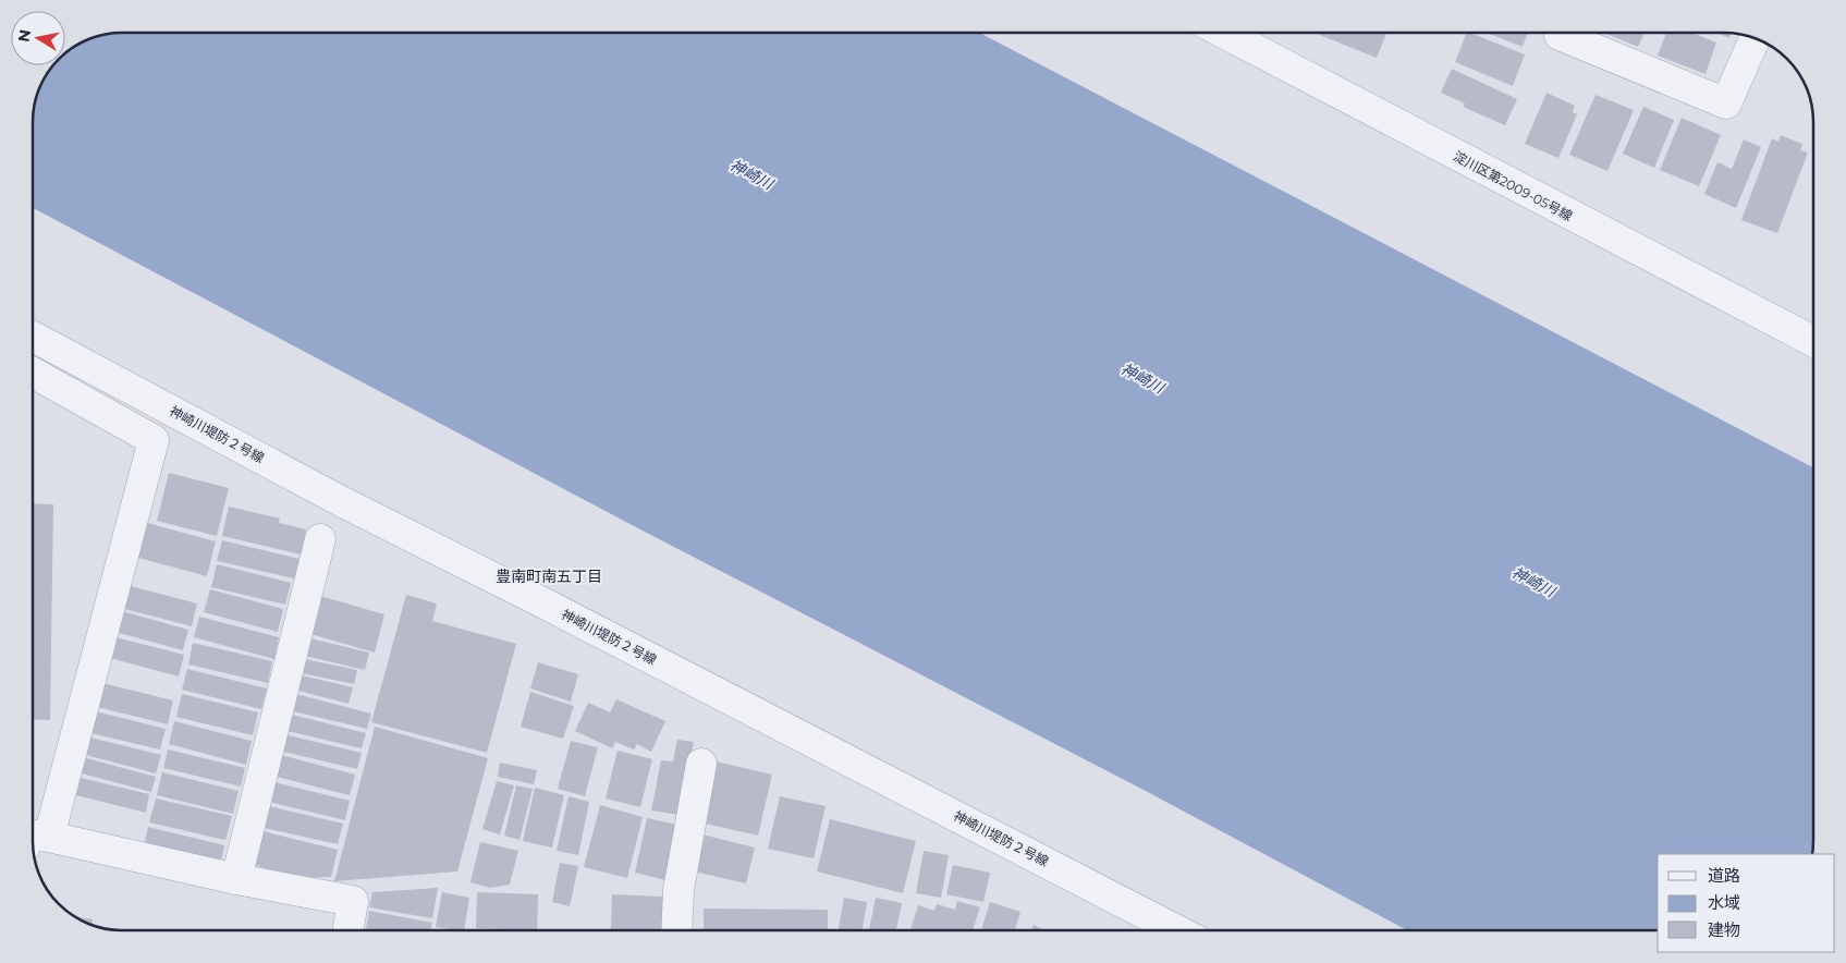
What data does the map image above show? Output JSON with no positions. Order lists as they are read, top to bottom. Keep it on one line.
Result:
{"streets":{"street":["淀川区第2009-05号線","神崎川堤防２号線"]},"districts":["豊南町南五丁目"],"water":["神崎川"],"legend":["道路","水域","建物"],"north":"left"}
